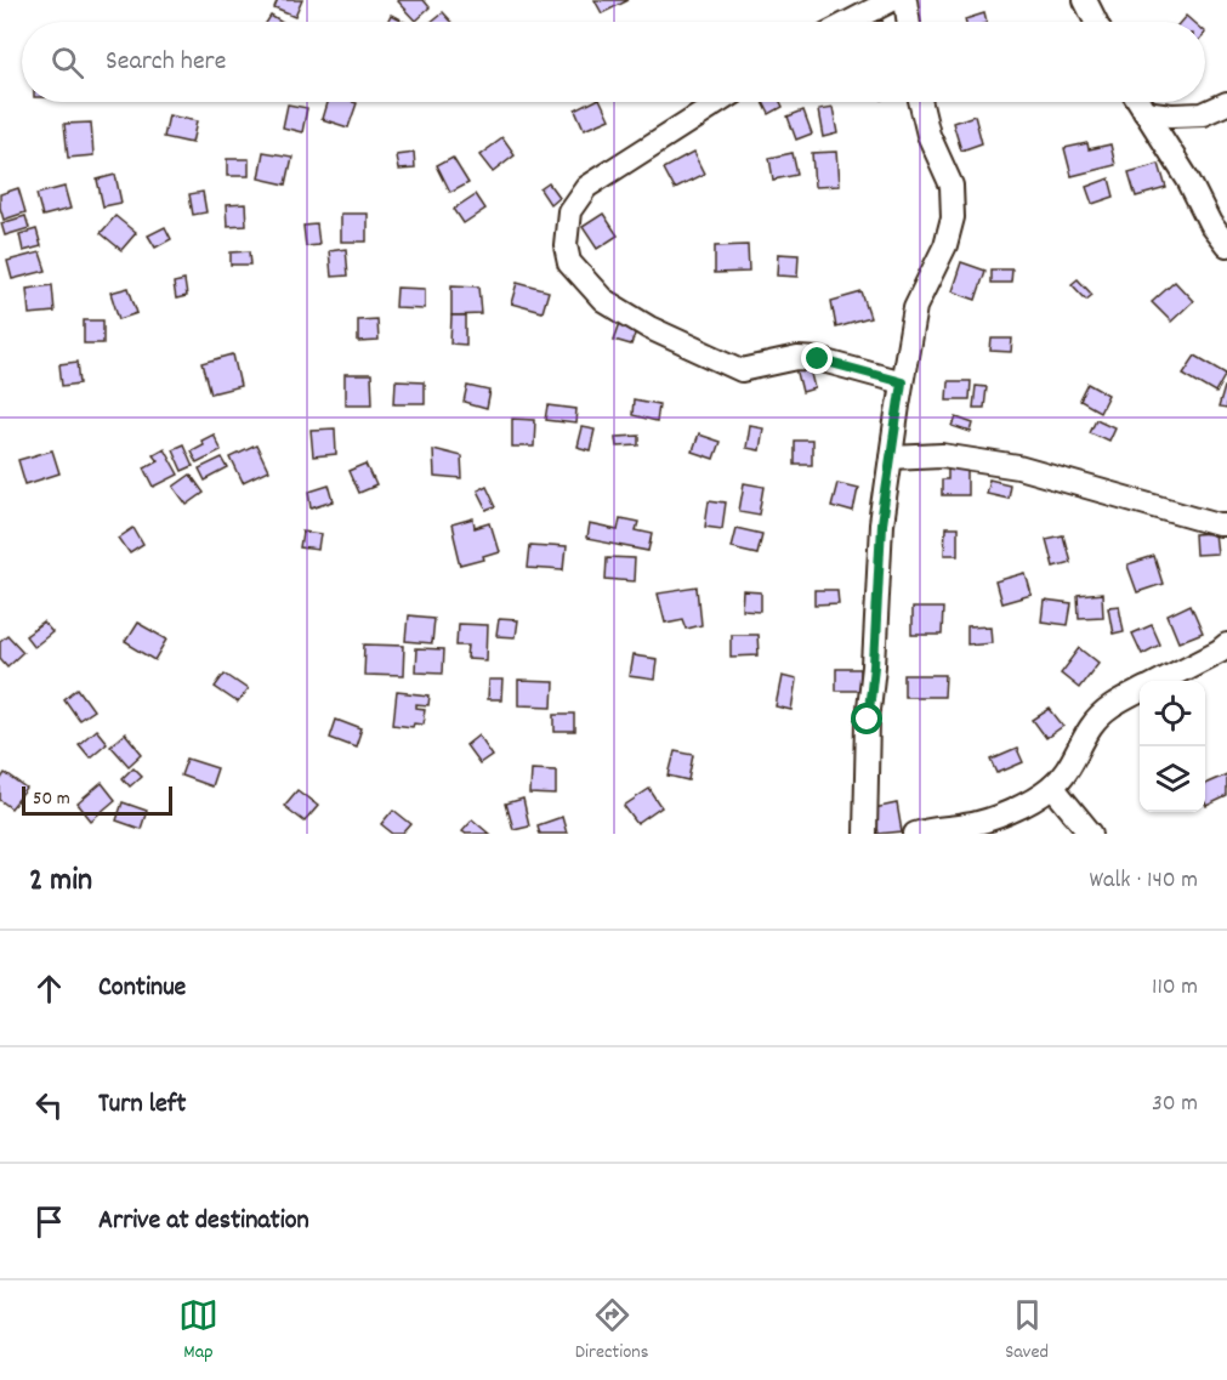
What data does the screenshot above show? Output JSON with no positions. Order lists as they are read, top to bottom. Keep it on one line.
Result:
{"scale_bar":"50 m","page":{"search":"Search here","scale":"50 m","heading":["2 min","Walk · 140 m"],"list":[["Continue","110 m"],["Turn left","30 m"],"Arrive at destination"],"nav":["Map","Directions","Saved"]}}
